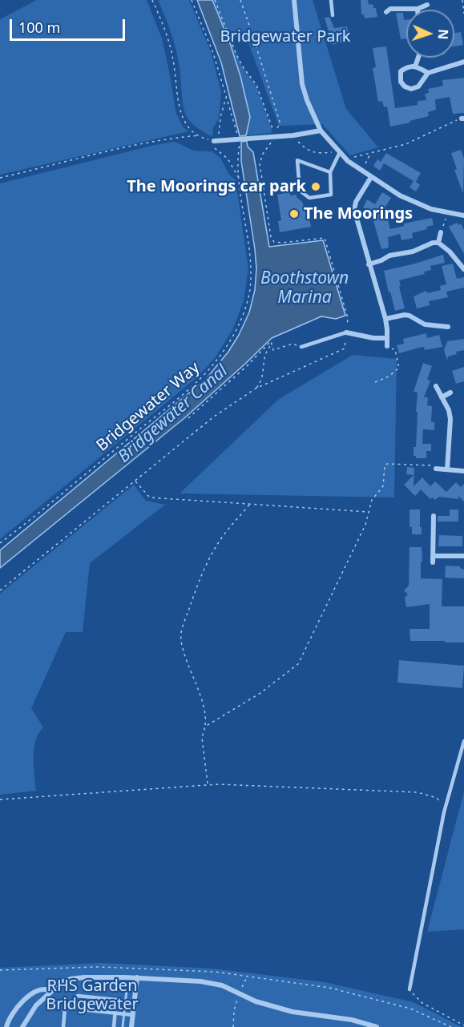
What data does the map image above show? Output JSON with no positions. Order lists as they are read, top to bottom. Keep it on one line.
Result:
{"streets":{"path":["Bridgewater Way"]},"water":["Boothstown Marina","Bridgewater Canal"],"parks":["Bridgewater Park","RHS Garden Bridgewater"],"places":["The Moorings car park","The Moorings"],"scale_bar":"100 m","north":"right"}
